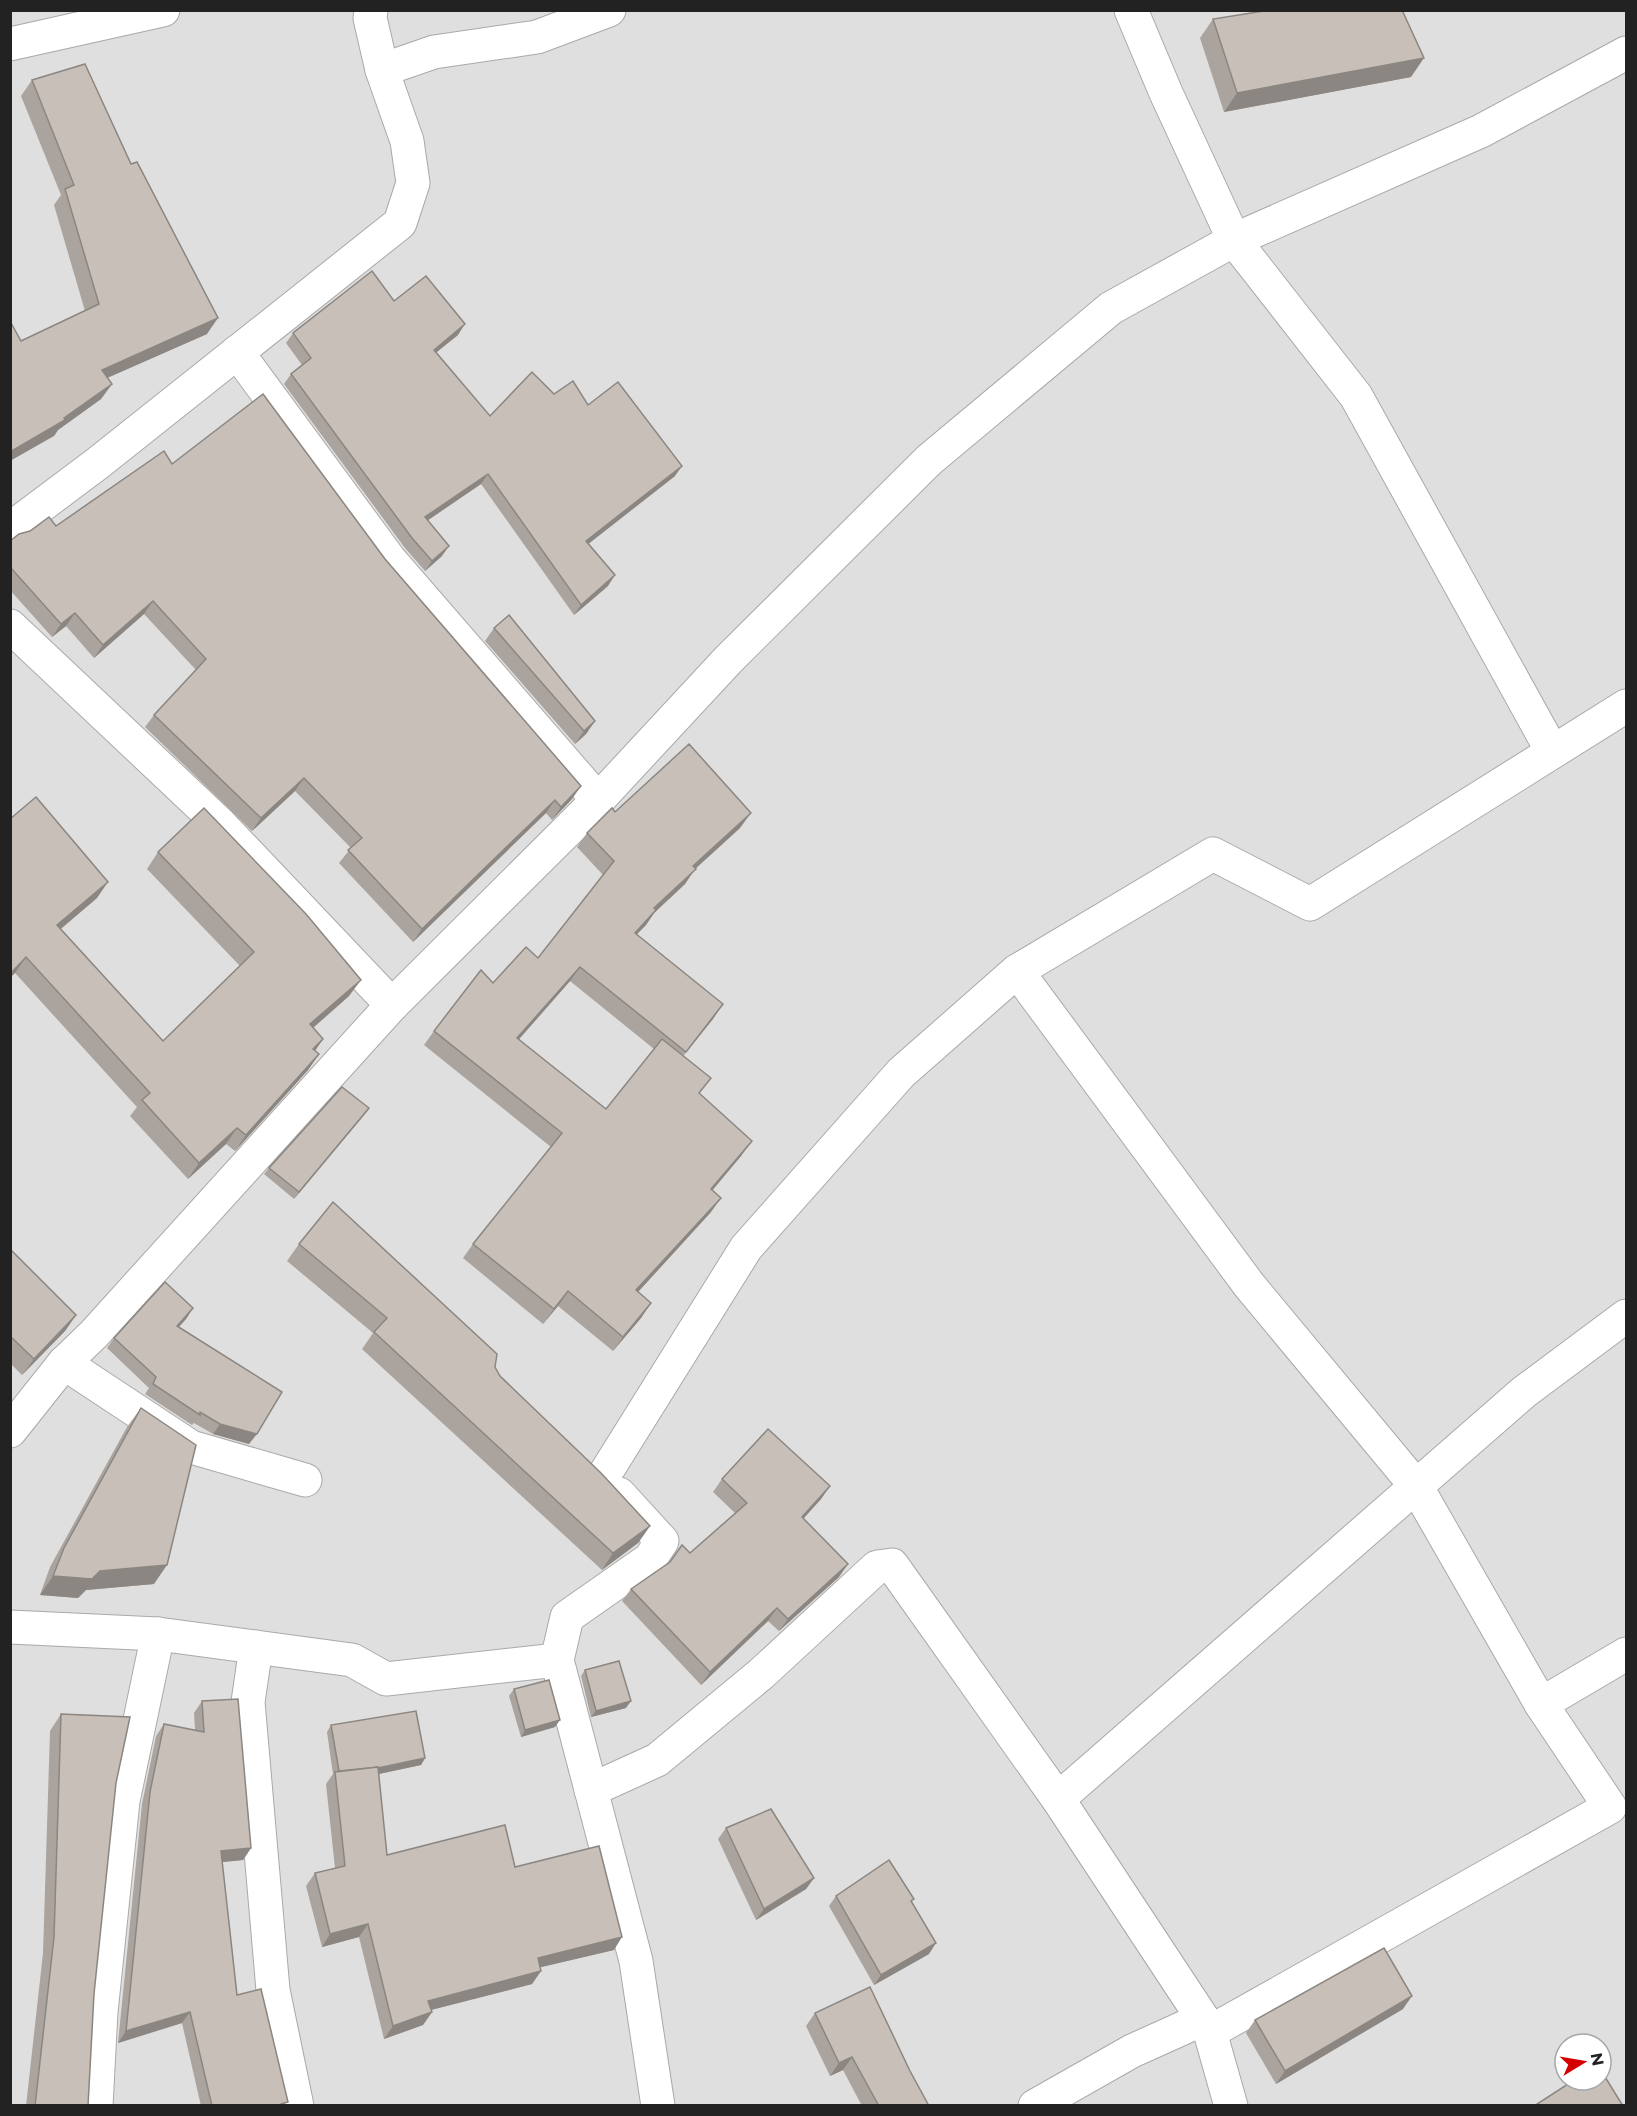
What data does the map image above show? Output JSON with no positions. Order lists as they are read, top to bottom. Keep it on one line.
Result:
{"north":"right"}
